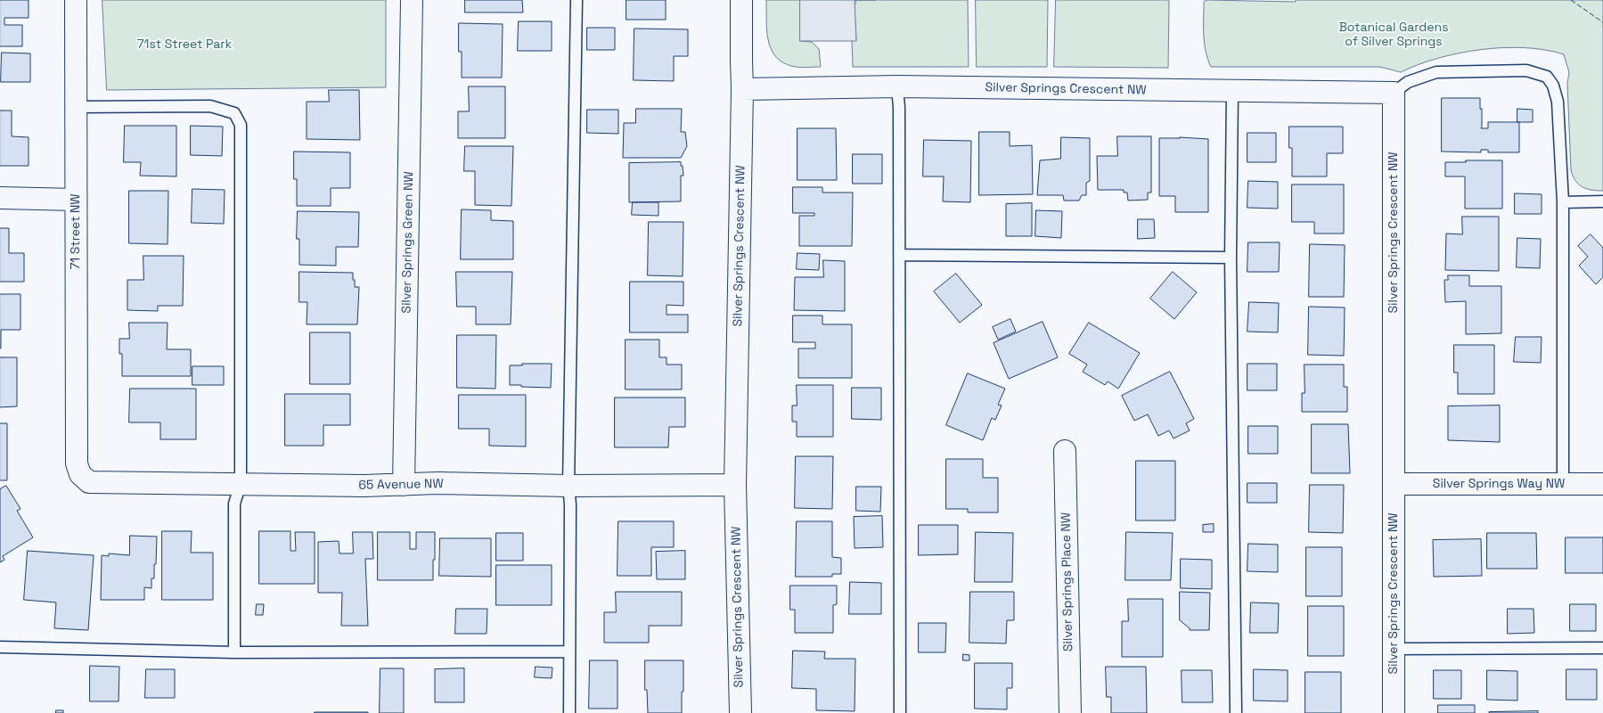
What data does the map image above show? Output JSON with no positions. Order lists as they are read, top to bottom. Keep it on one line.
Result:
{"streets":{"street":["Silver Springs Crescent NW","71 Street NW","Silver Springs Green NW","Silver Springs Way NW","65 Avenue NW","Silver Springs Place NW"]},"crossings":[["Silver Springs Crescent NW","Silver Springs Way NW"],["Silver Springs Crescent NW","65 Avenue NW"],["71 Street NW","65 Avenue NW"],["Silver Springs Green NW","65 Avenue NW"]],"parks":["Botanical Gardens of Silver Springs","71st Street Park"]}
